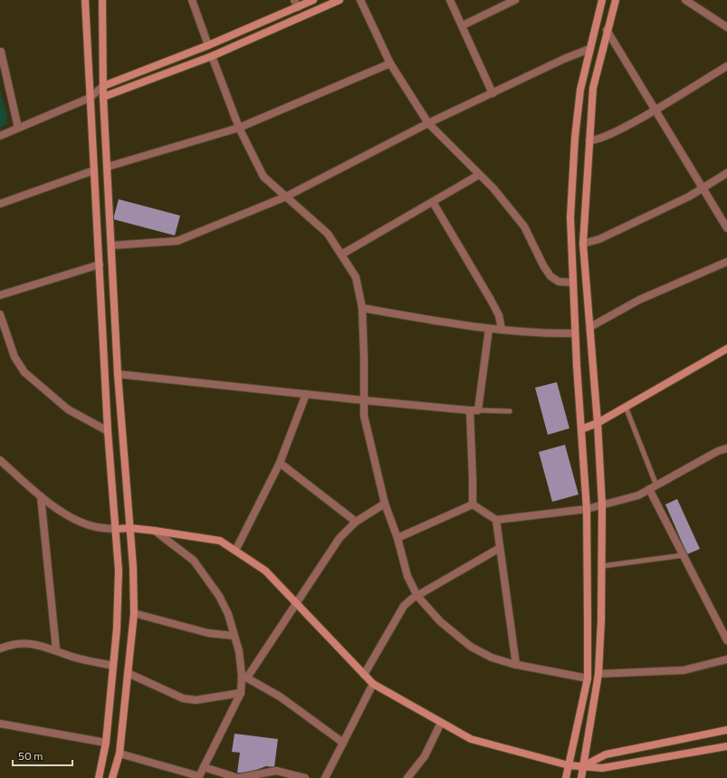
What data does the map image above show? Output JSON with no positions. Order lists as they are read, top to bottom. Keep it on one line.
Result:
{"scale_bar":"50 m"}
